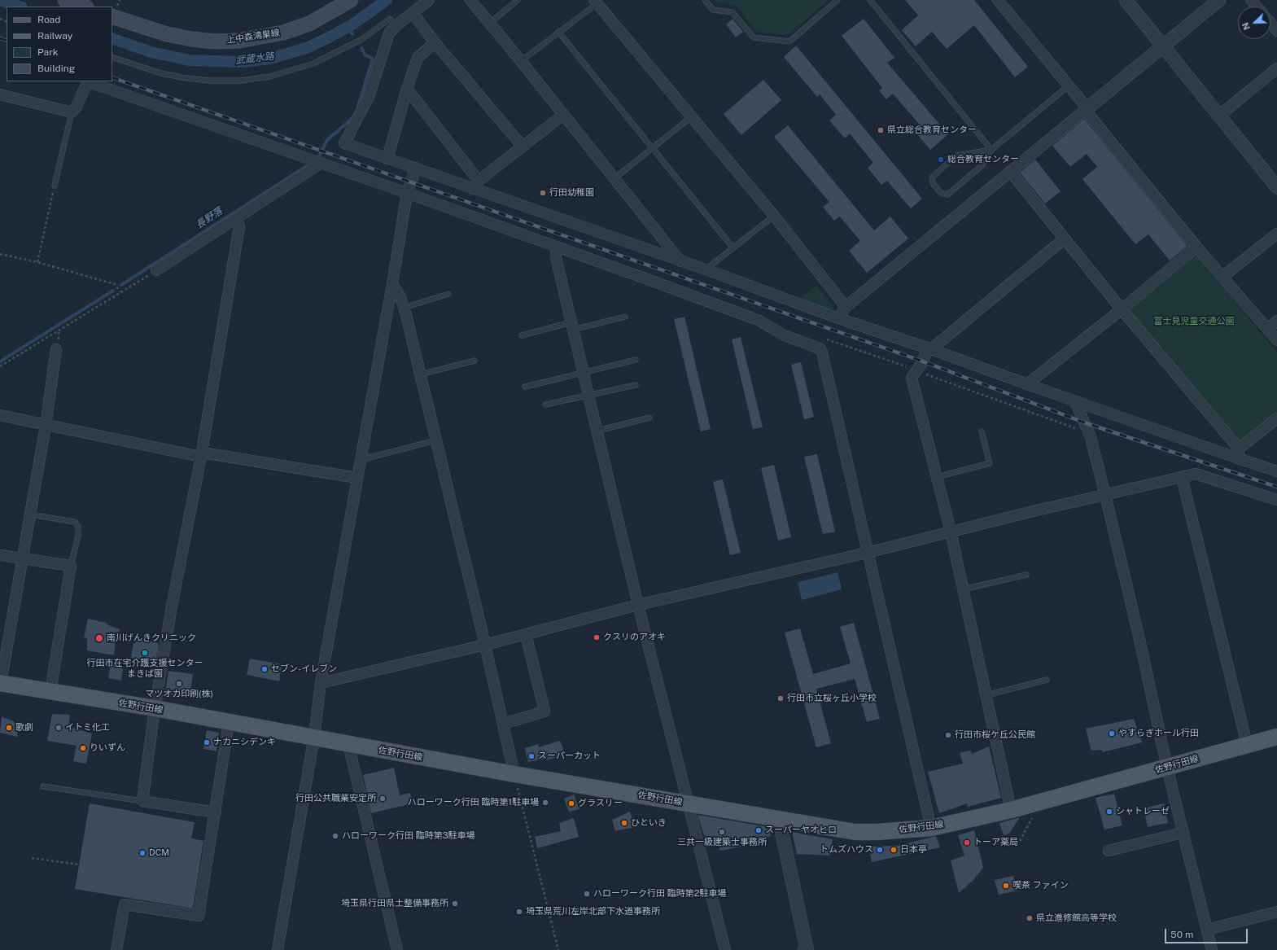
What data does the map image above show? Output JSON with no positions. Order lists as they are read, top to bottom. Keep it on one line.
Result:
{"streets":{"main road":["上中森鴻巣線","佐野行田線"]},"water":["武蔵水路","長野落"],"parks":["富士見児童交通公園"],"places":["県立総合教育センター","総合教育センター","行田幼稚園","クスリのアオキ","南川げんきクリニック","行田市在宅介護支援センター まきば園","セブン-イレブン","マツオカ印刷(株)","行田市立桜ヶ丘小学校","歌劇","イトミ化工","やすらぎホール行田","行田市桜ケ丘公民館","ナカニシデンキ","りいずん","スーパーカット","行田公共職業安定所","ハローワーク行田 臨時第1駐車場","グラスリー","シャトレーゼ","ひといき","スーパーヤオヒロ","三共一級建築士事務所","ハローワーク行田 臨時第3駐車場","トーア薬局","トムズハウス","日本亭","DCM","喫茶 ファイン","ハローワーク行田 臨時第2駐車場","埼玉県行田県土整備事務所","埼玉県荒川左岸北部下水道事務所","県立進修館高等学校"],"legend":["Road","Railway","Park","Building"],"scale_bar":"50 m","north":"bottom left"}
